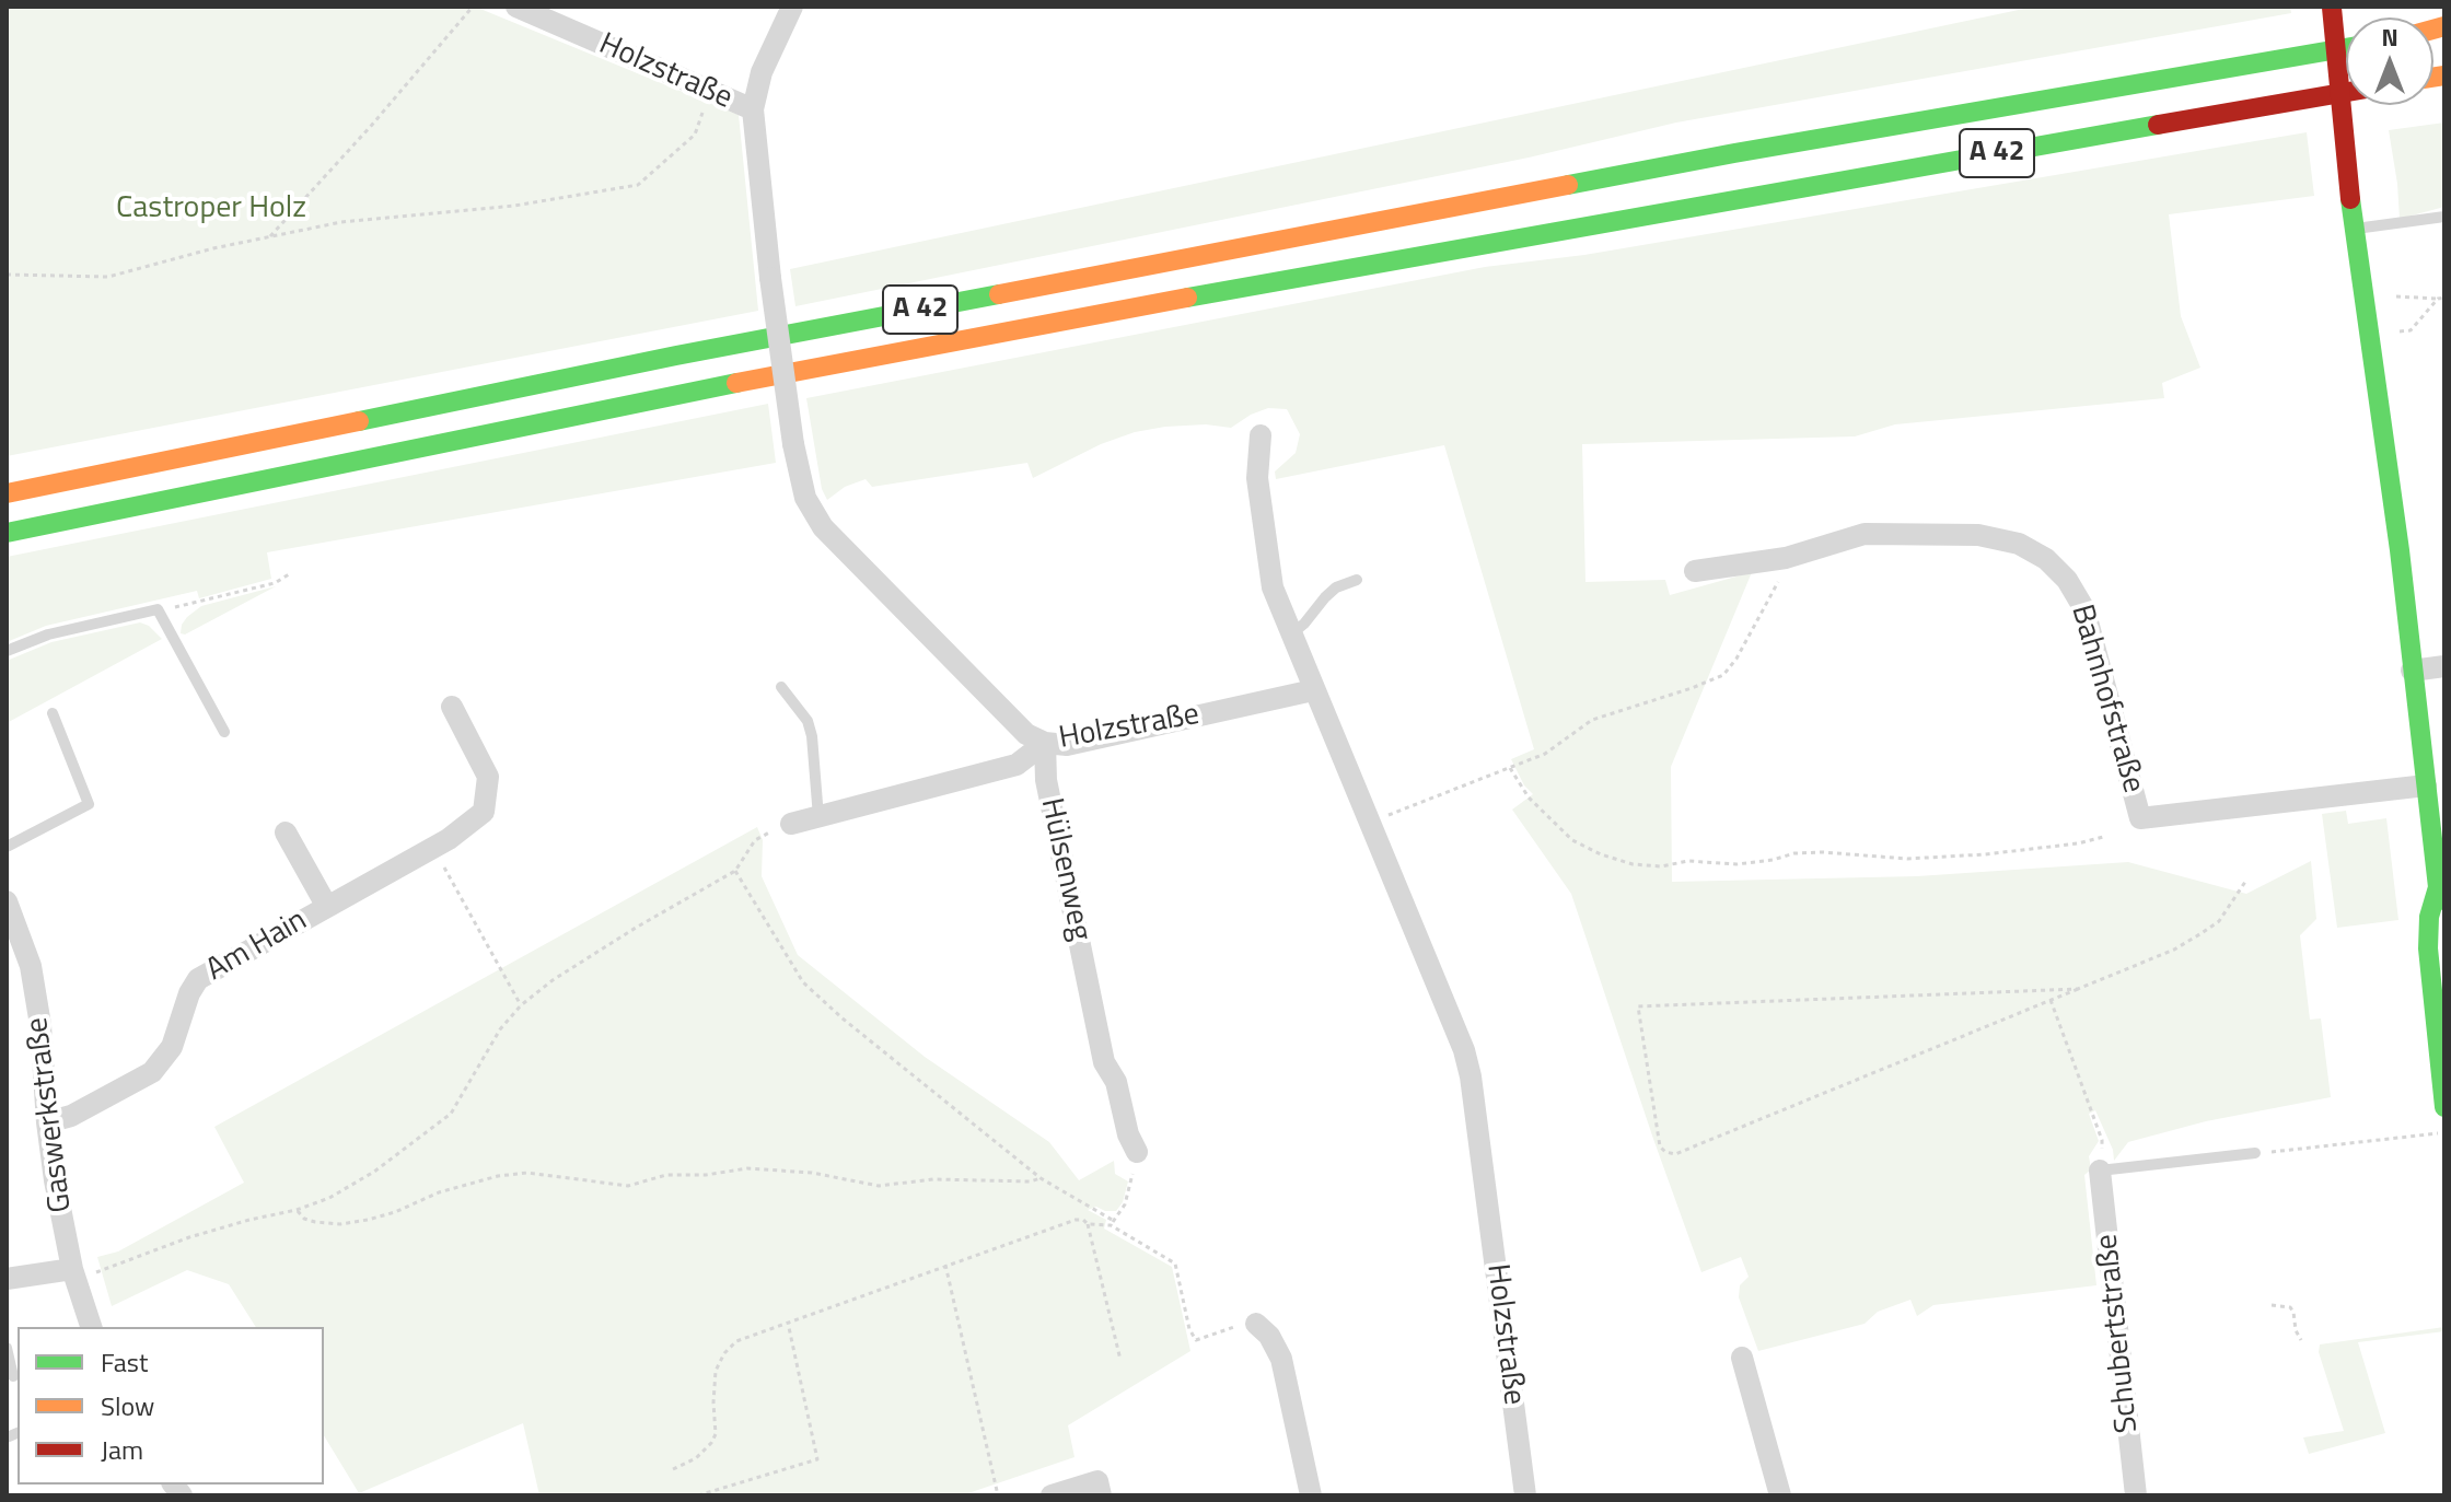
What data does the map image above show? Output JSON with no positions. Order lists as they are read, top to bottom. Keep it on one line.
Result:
{"streets":{"main road":["A 42"],"street":["Holzstraße","Bahnhofstraße","Hülsenweg","Am Hain","Gaswerkstraße","Schubertstraße"]},"crossings":[["Holzstraße","Hülsenweg"],["Am Hain","Gaswerkstraße"]],"parks":["Castroper Holz"],"legend":["Fast","Slow","Jam"],"north":"top"}
